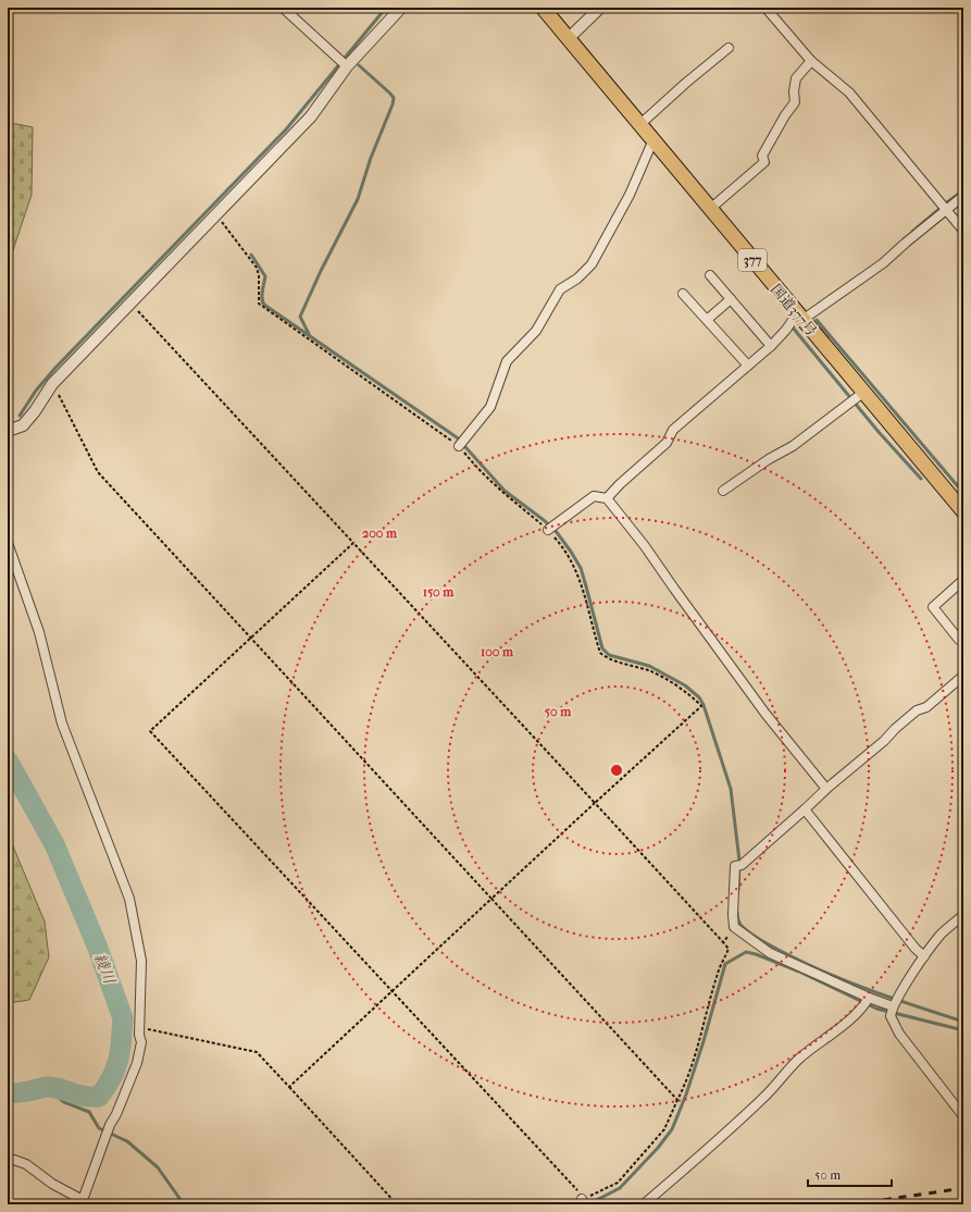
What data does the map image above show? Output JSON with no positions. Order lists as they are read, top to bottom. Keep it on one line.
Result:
{"streets":{"highway":["377","国道377号"]},"water":["綾川"],"scale_bar":"50 m","rings":["200 m","150 m","100 m","50 m"]}
